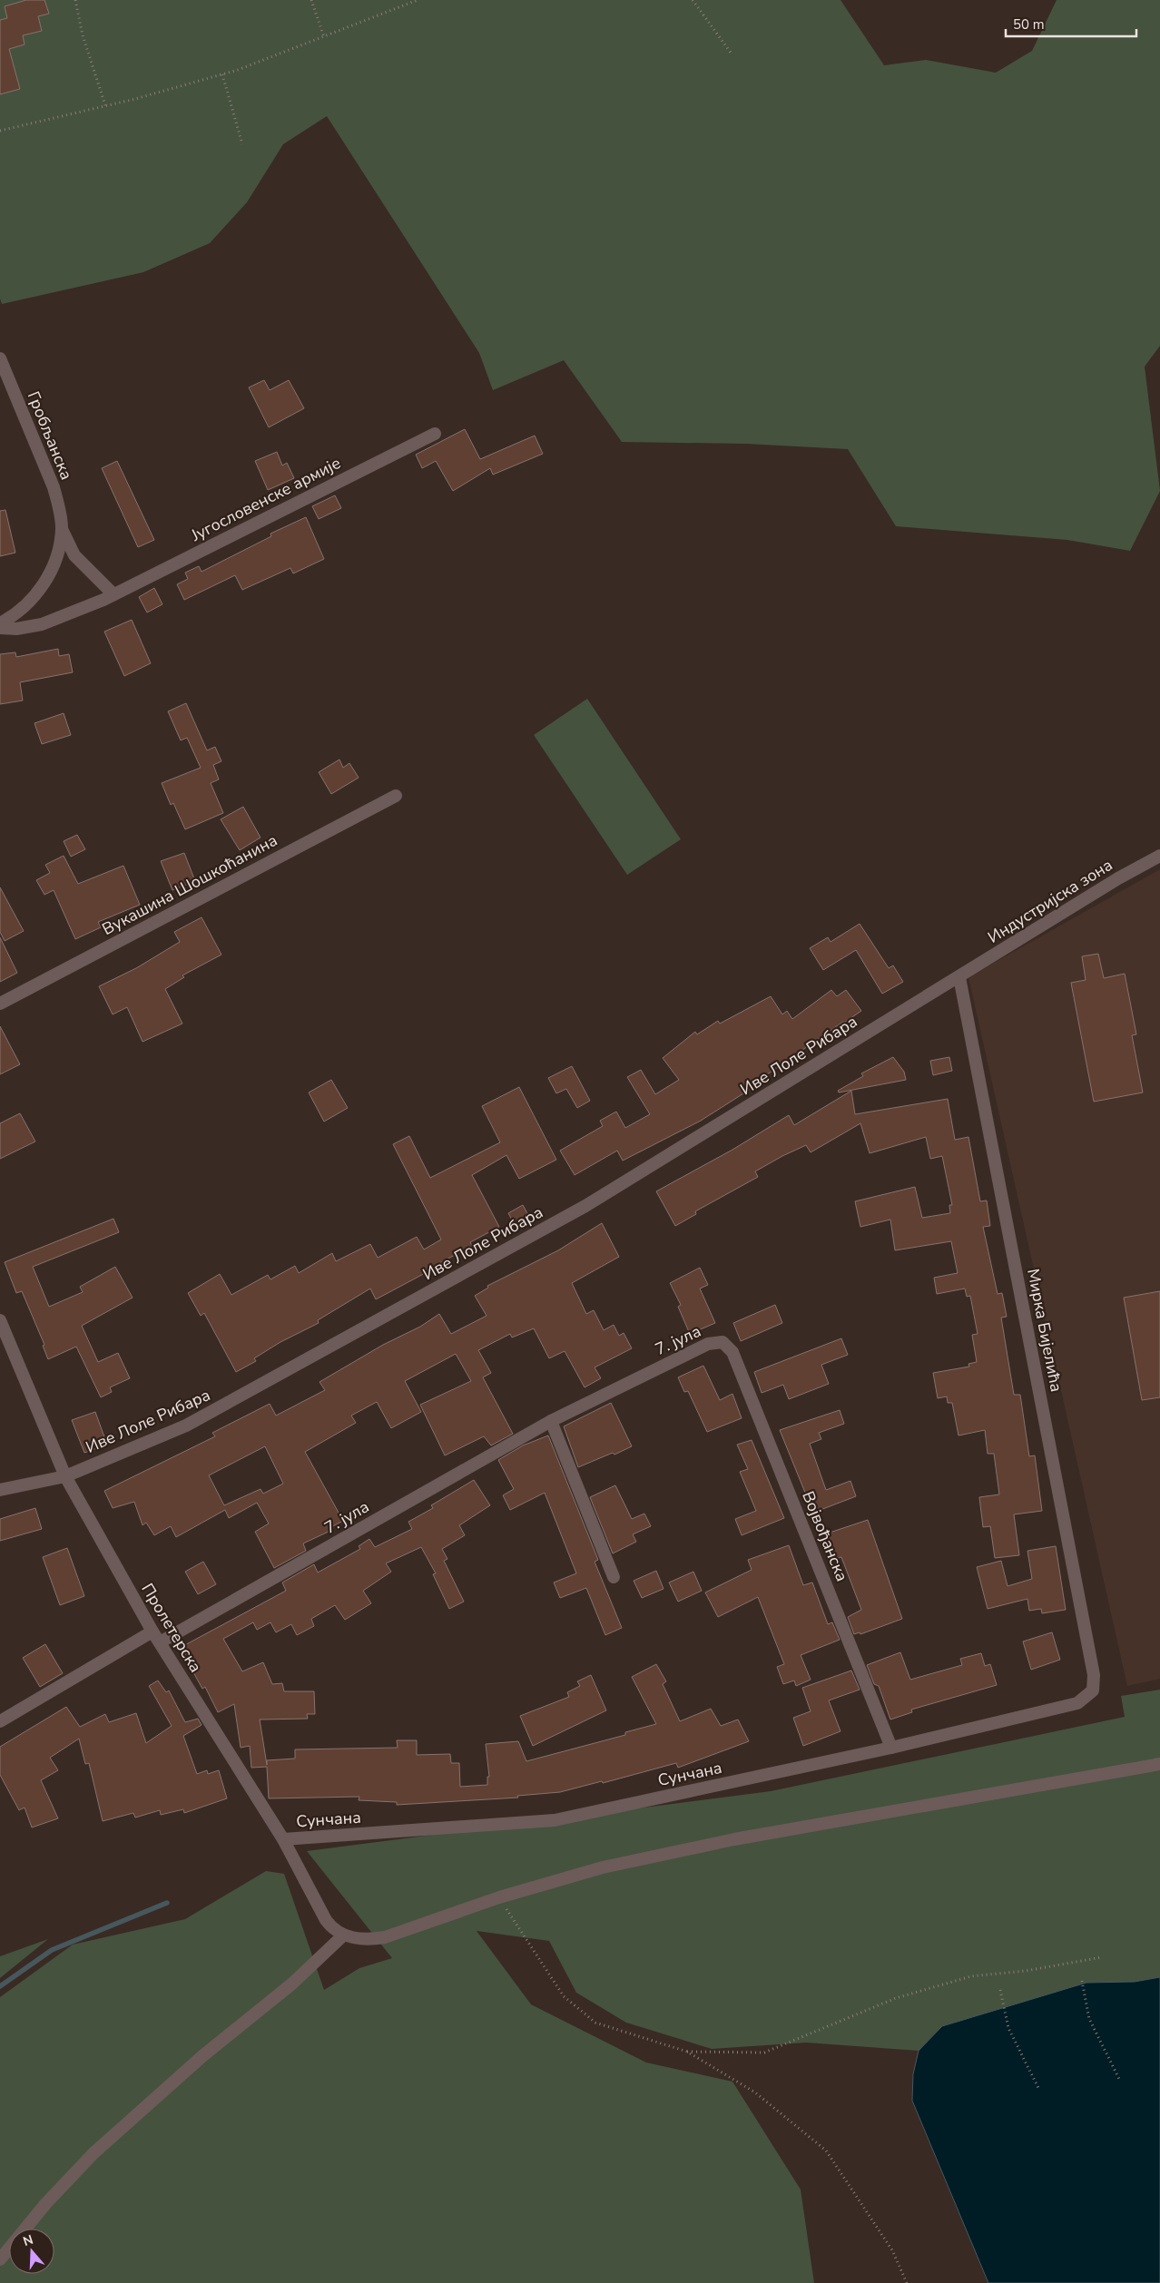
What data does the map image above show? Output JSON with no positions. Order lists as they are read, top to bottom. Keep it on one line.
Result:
{"streets":{"street":["Гробљанска","Југословенске армије","Вукашина Шошкоћанина","Индустријска зона","Иве Лоле Рибара","Мирка Бијелића","7. јула","Војвођанска","Пролетерска","Сунчана"]},"crossings":[["Индустријска зона","Иве Лоле Рибара"],["Индустријска зона","Мирка Бијелића"],["Иве Лоле Рибара","Мирка Бијелића"],["Иве Лоле Рибара","Пролетерска"],["Мирка Бијелића","Сунчана"],["7. јула","Војвођанска"],["7. јула","Пролетерска"],["Војвођанска","Сунчана"],["Пролетерска","Сунчана"]],"scale_bar":"50 m","north":"top"}
